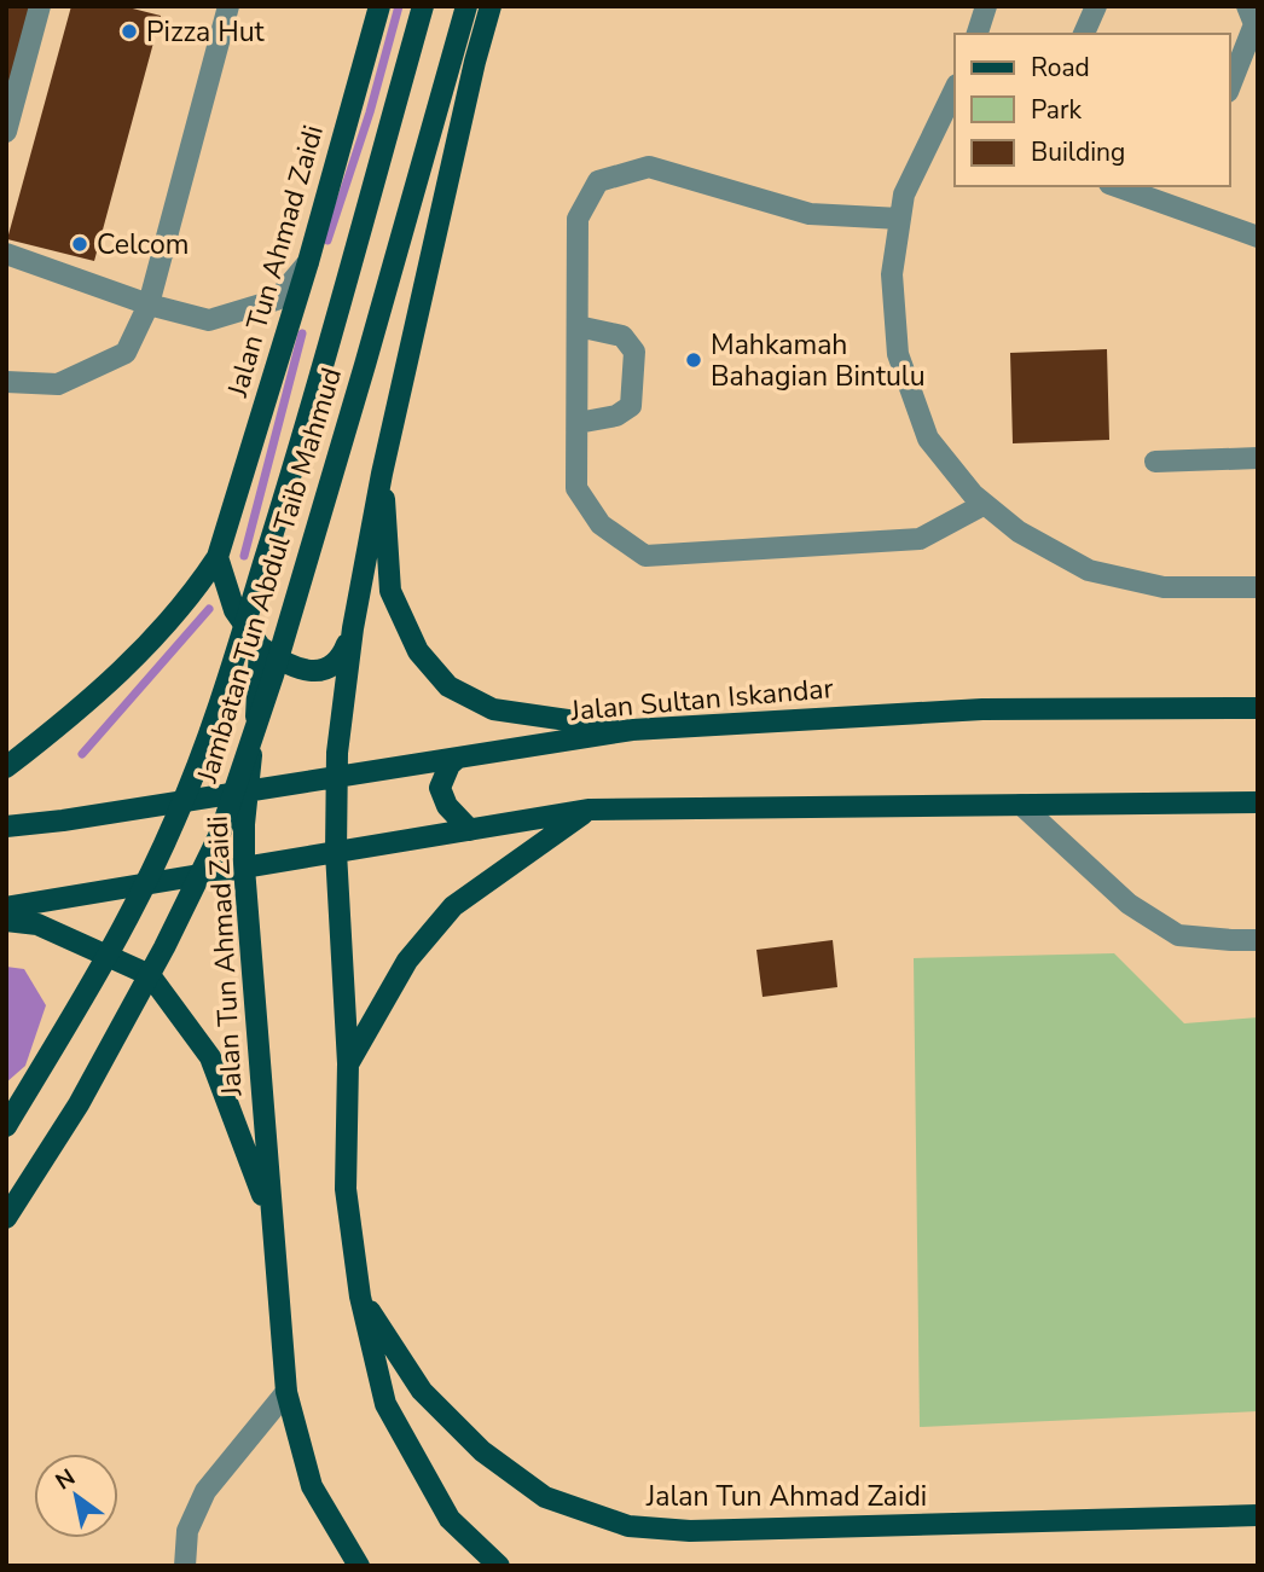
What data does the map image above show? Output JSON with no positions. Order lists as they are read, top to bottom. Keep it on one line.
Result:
{"streets":{"main road":["Jalan Tun Ahmad Zaidi","Jambatan Tun Abdul Taib Mahmud","Jalan Sultan Iskandar"]},"crossings":[["Jalan Tun Ahmad Zaidi","Jalan Sultan Iskandar"]],"places":["Pizza Hut","Celcom","Mahkamah Bahagian Bintulu"],"legend":["Road","Park","Building"],"north":"top left"}
